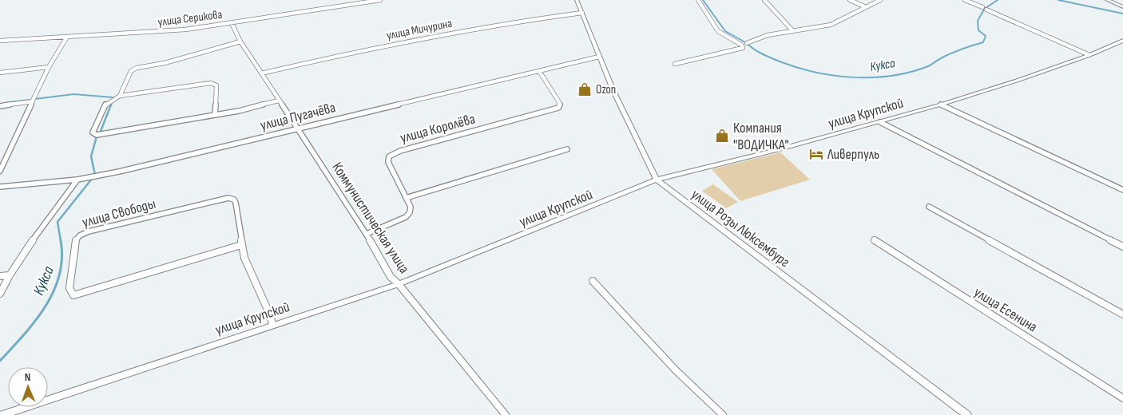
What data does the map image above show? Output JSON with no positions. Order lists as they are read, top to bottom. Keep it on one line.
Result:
{"streets":{"street":["улица Серикова","улица Мичурина","улица Крупской","улица Пугачёва","улица Королёва","улица Свободы","Коммунистическая улица","улица Розы Люксембург","улица Есенина"]},"crossings":[["улица Серикова","Коммунистическая улица"],["улица Мичурина","Коммунистическая улица"],["улица Мичурина","улица Розы Люксембург"],["улица Крупской","улица Свободы"],["улица Крупской","Коммунистическая улица"],["улица Крупской","улица Розы Люксембург"],["улица Пугачёва","улица Королёва"],["улица Пугачёва","Коммунистическая улица"],["улица Пугачёва","улица Розы Люксембург"],["улица Королёва","Коммунистическая улица"]],"water":["Кукса"],"places":{"shop":["Ozon","Компания \"ВОДИЧКА\""],"hotel":["Ливерпуль"]},"north":"top"}
